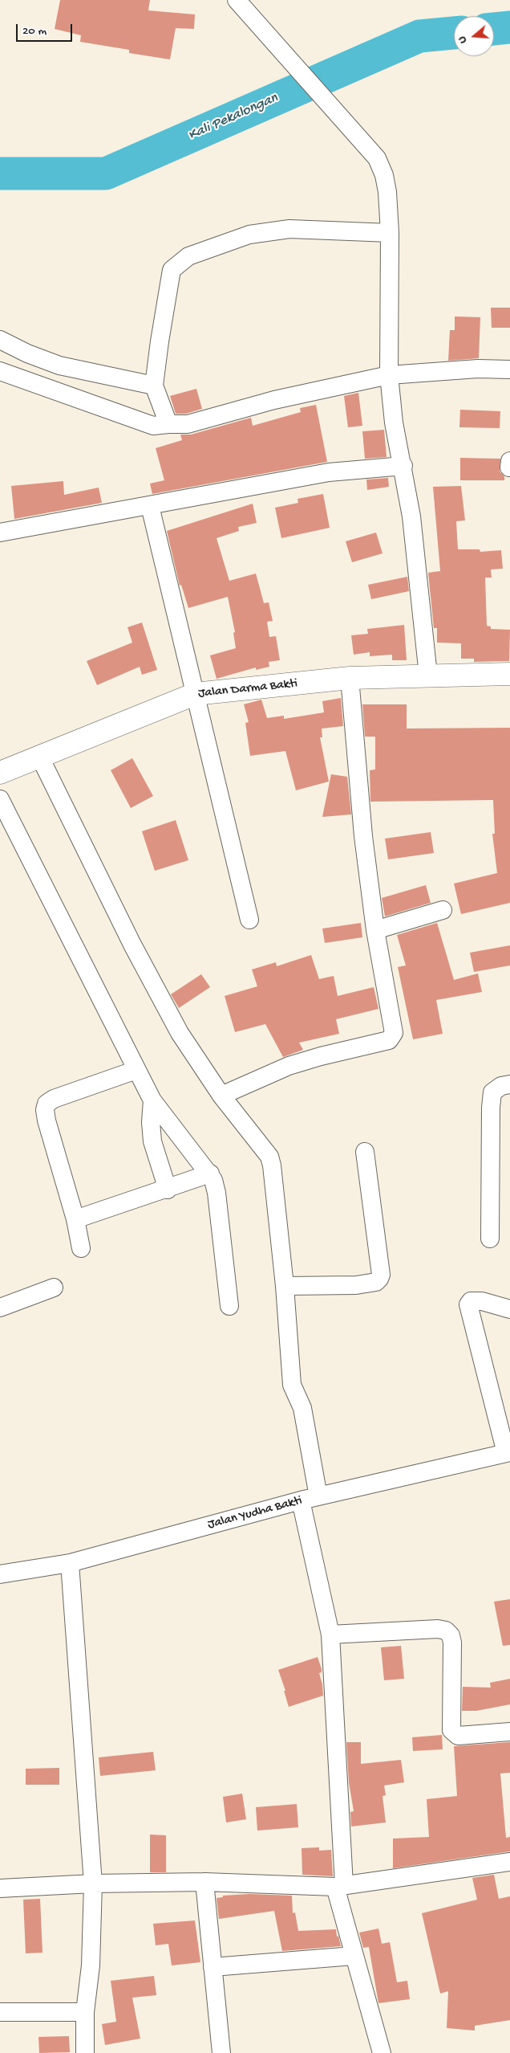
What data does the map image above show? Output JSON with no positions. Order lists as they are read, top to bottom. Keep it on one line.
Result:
{"streets":{"street":["Jalan Darma Bakti","Jalan Yudha Bakti"]},"water":["Kali Pekalongan"],"scale_bar":"20 m","north":"left"}
